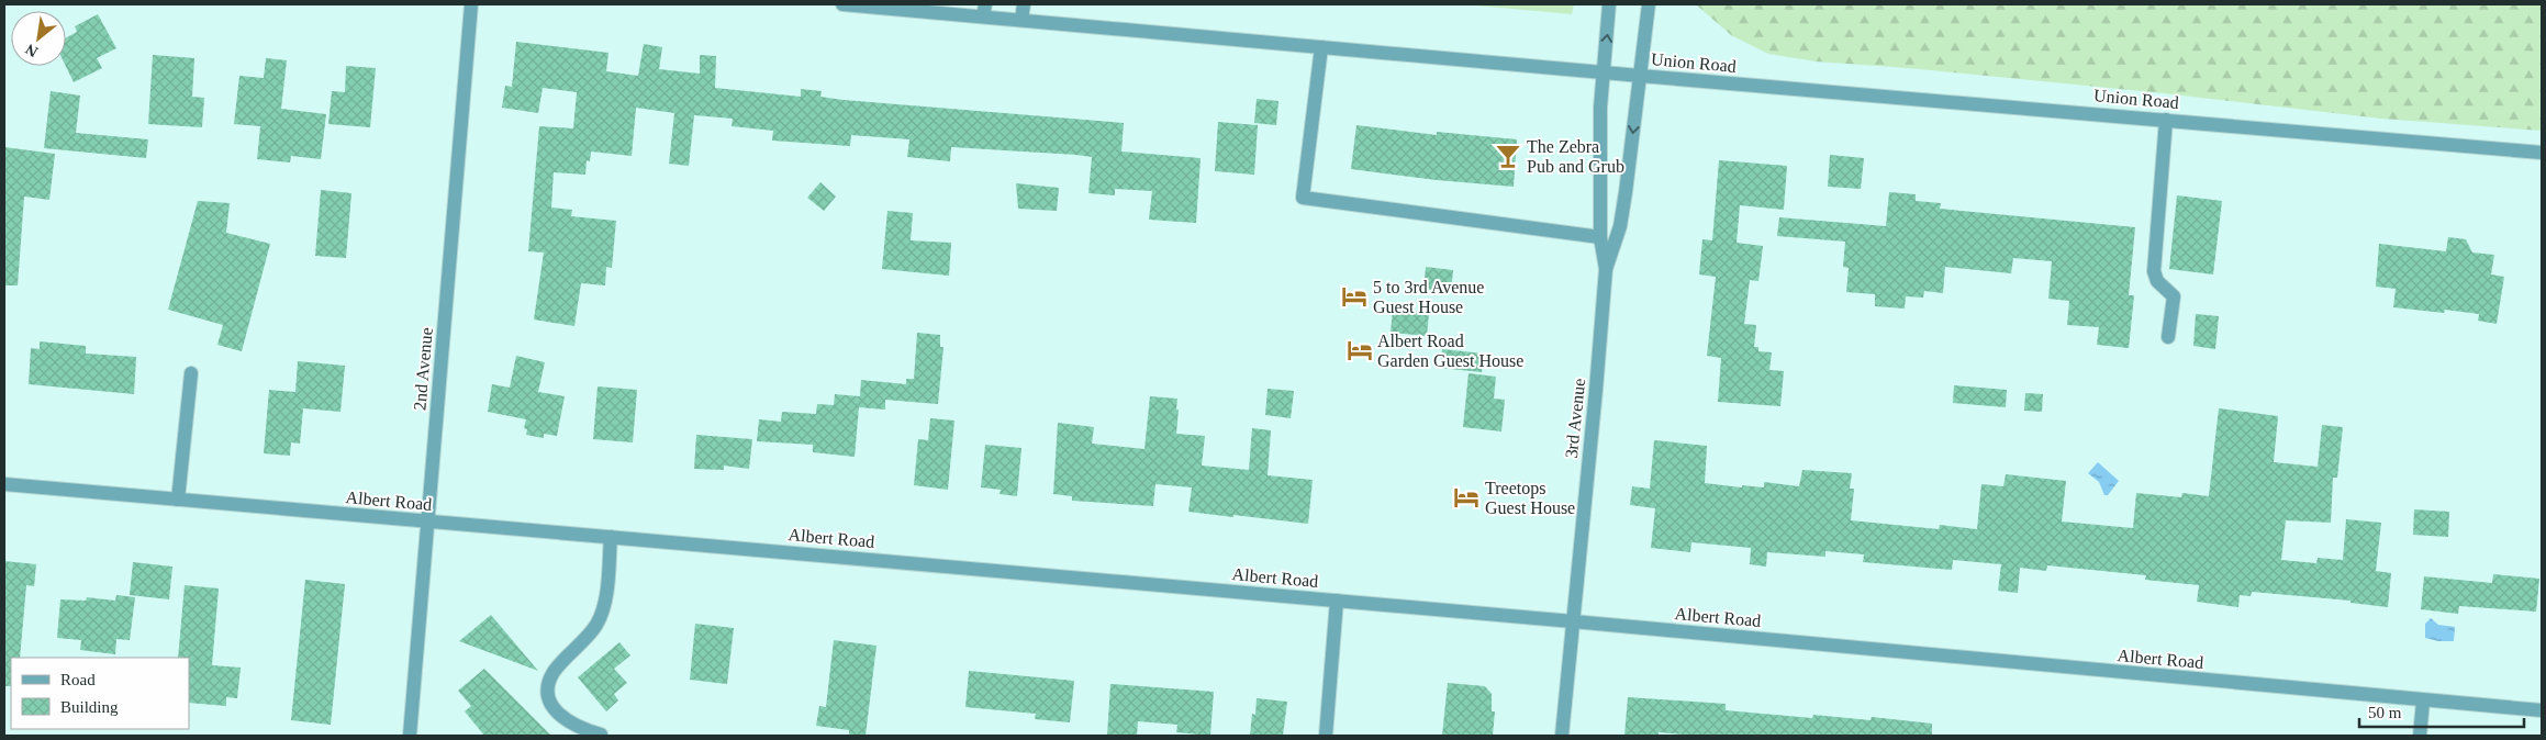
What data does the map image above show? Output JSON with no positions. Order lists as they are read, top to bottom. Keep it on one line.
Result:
{"streets":{"street":["Union Road","2nd Avenue","3rd Avenue","Albert Road"]},"crossings":[["Union Road","3rd Avenue"],["2nd Avenue","Albert Road"],["3rd Avenue","Albert Road"]],"places":{"bar":["The Zebra Pub and Grub"],"hotel":["5 to 3rd Avenue Guest House","Albert Road Garden Guest House","Treetops Guest House"]},"legend":["Road","Building"],"scale_bar":"50 m","north":"bottom left"}
